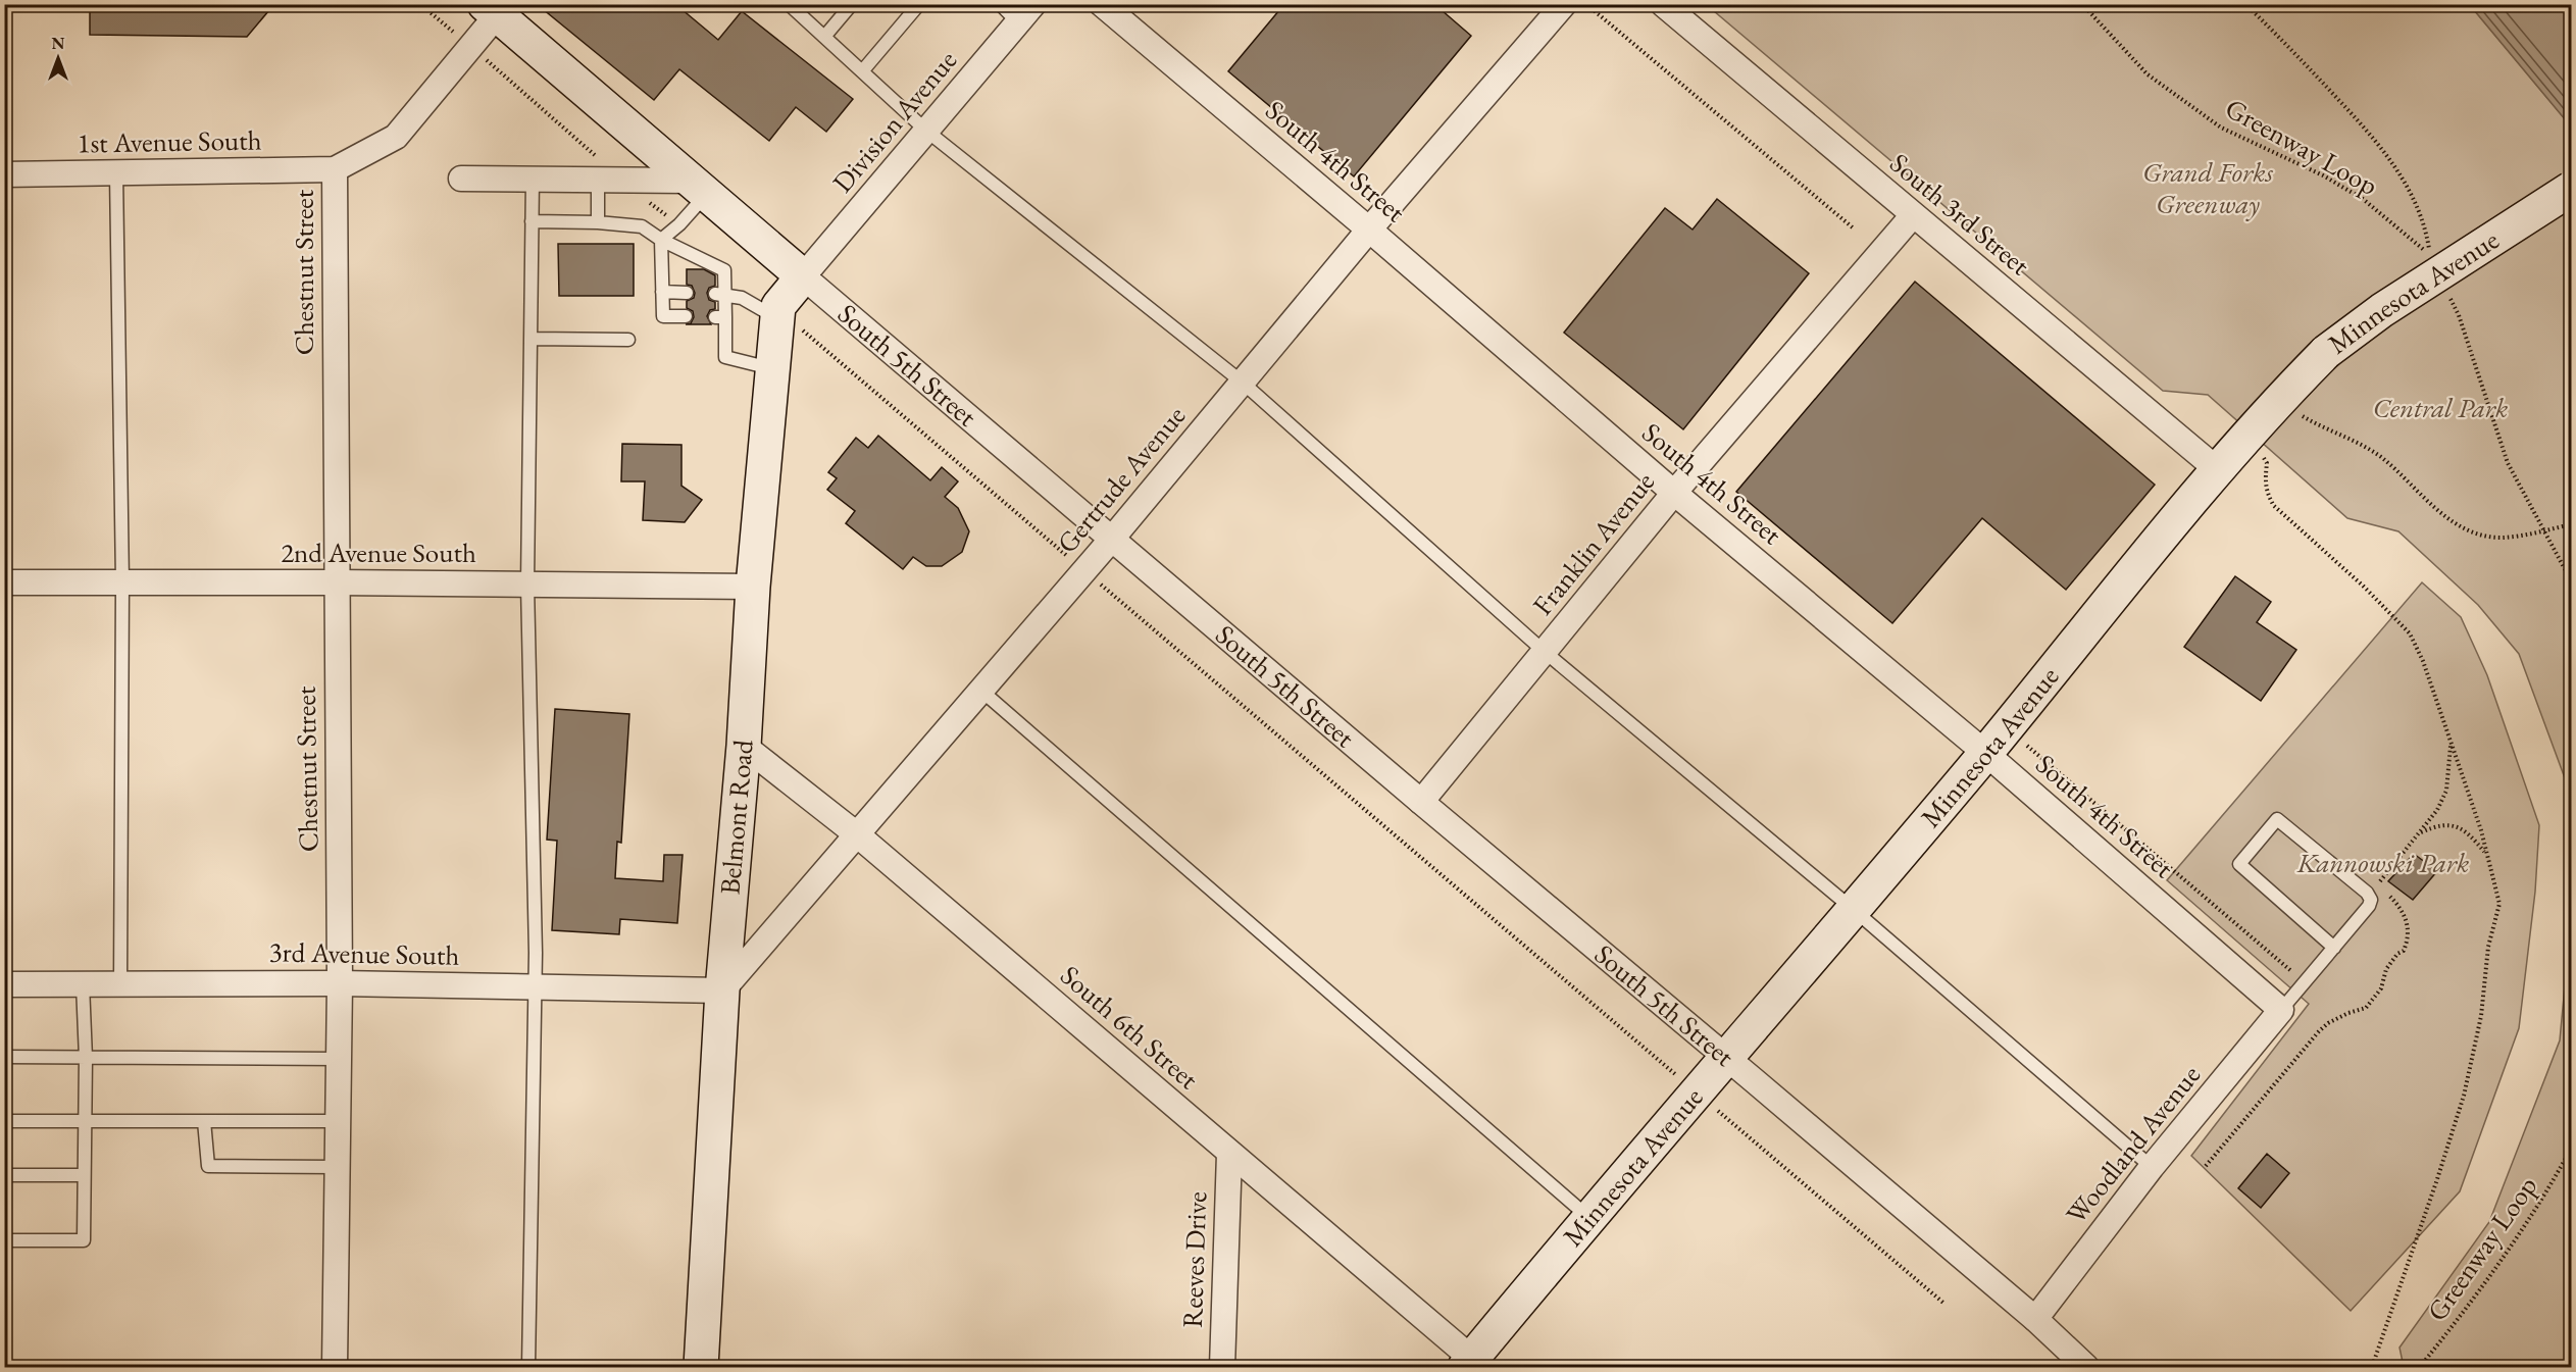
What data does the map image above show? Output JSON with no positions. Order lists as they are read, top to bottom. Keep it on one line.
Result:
{"streets":{"street":["Division Avenue","1st Avenue South","South 4th Street","South 3rd Street","Chestnut Street","Minnesota Avenue","South 5th Street","Gertrude Avenue","Franklin Avenue","2nd Avenue South","Belmont Road","3rd Avenue South","South 6th Street","Woodland Avenue","Reeves Drive"],"path":["Greenway Loop"]},"crossings":[["Division Avenue","South 5th Street"],["1st Avenue South","Chestnut Street"],["South 4th Street","Minnesota Avenue"],["South 4th Street","Gertrude Avenue"],["South 4th Street","Franklin Avenue"],["South 4th Street","Woodland Avenue"],["South 3rd Street","Minnesota Avenue"],["South 3rd Street","Franklin Avenue"],["Chestnut Street","2nd Avenue South"],["Chestnut Street","3rd Avenue South"],["Minnesota Avenue","South 5th Street"],["Minnesota Avenue","South 6th Street"],["South 5th Street","Gertrude Avenue"],["South 5th Street","Franklin Avenue"],["South 5th Street","Woodland Avenue"],["Gertrude Avenue","Belmont Road"],["Gertrude Avenue","3rd Avenue South"],["Gertrude Avenue","South 6th Street"],["2nd Avenue South","Belmont Road"],["Belmont Road","3rd Avenue South"],["Belmont Road","South 6th Street"],["South 6th Street","Reeves Drive"]],"parks":["Grand Forks Greenway","Central Park","Kannowski Park"],"north":"top"}
